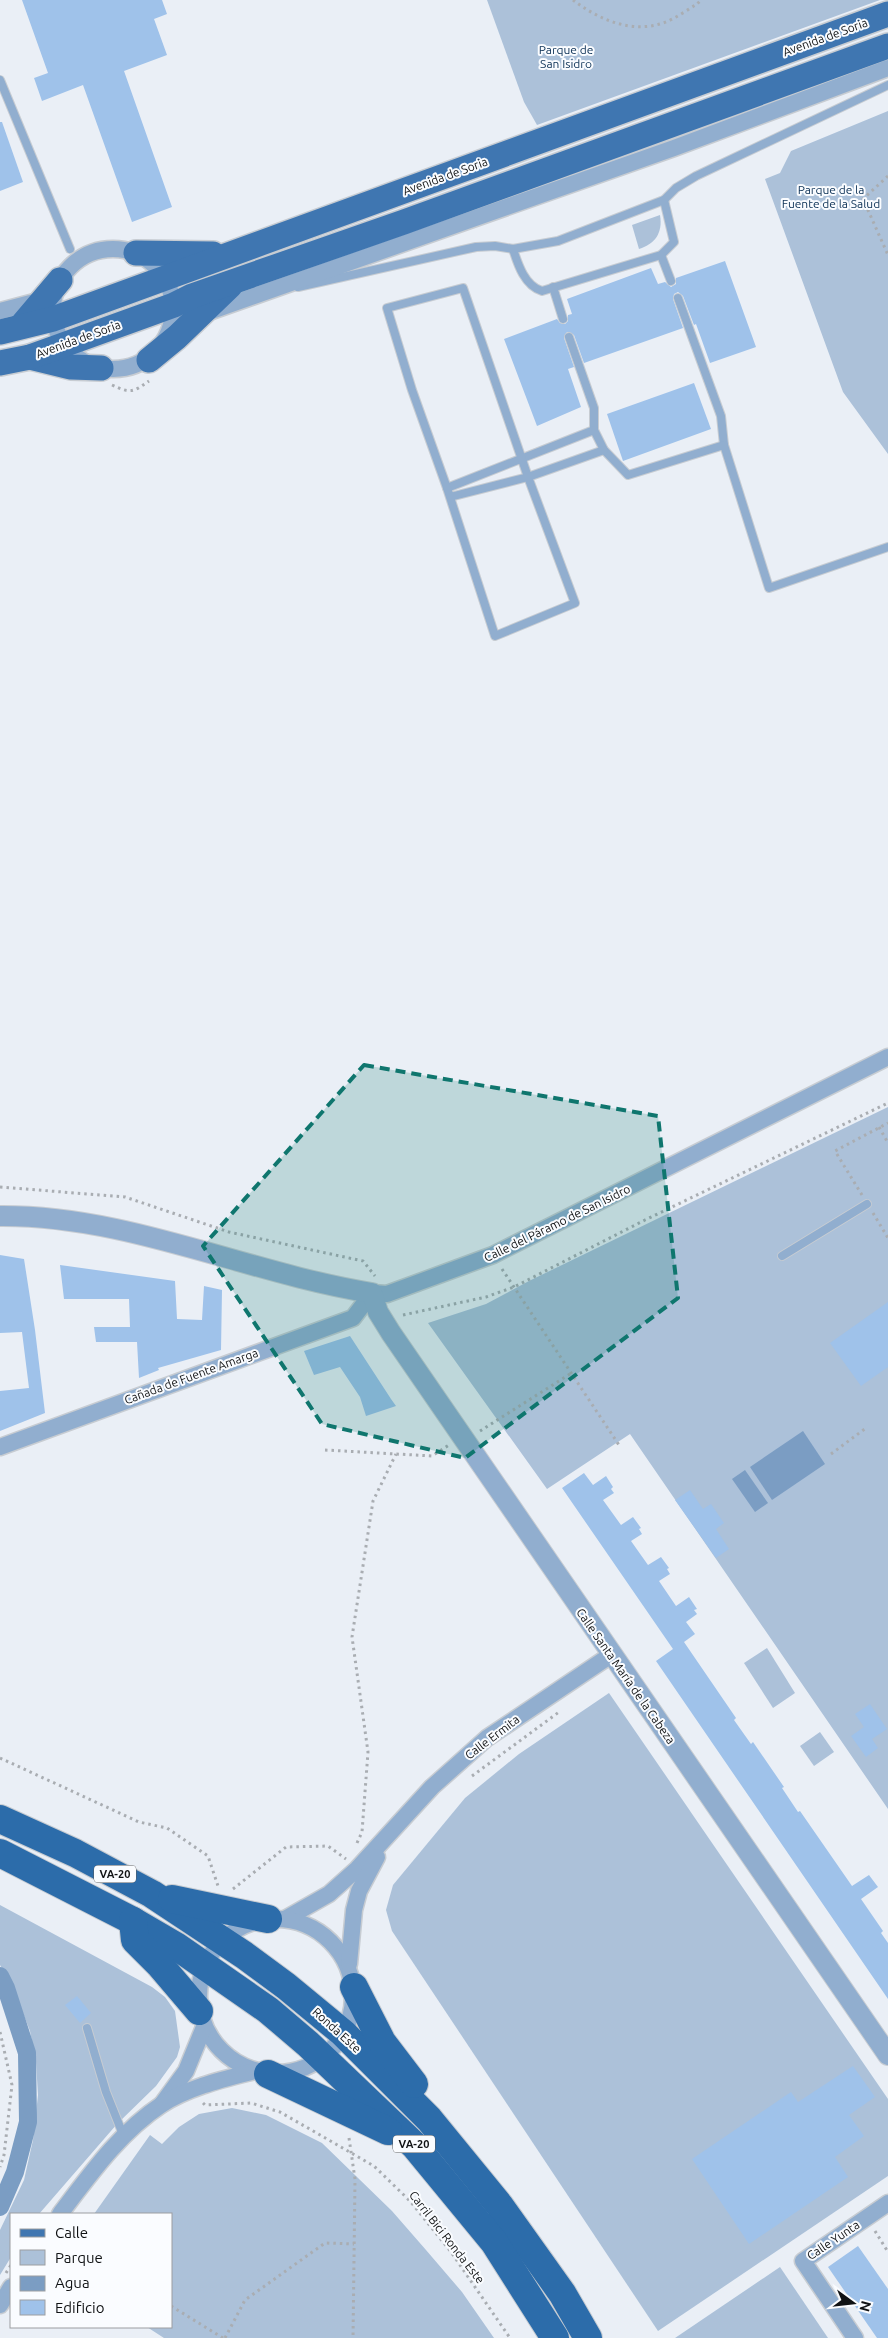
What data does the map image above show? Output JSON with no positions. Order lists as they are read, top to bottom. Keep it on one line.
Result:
{"streets":{"highway":["VA-20","Ronda Este"],"main road":["Avenida de Soria"],"street":["Calle del Páramo de San Isidro","Cañada de Fuente Amarga","Calle Santa María de la Cabeza","Calle Ermita","Calle Yunta"],"path":["Carril Bici Ronda Este"]},"crossings":[["Calle del Páramo de San Isidro","Cañada de Fuente Amarga"],["Calle del Páramo de San Isidro","Calle Santa María de la Cabeza"],["Cañada de Fuente Amarga","Calle Santa María de la Cabeza"],["Calle Santa María de la Cabeza","Calle Ermita"],["Calle Ermita","Ronda Este"]],"parks":["Parque de San Isidro","Parque de la Fuente de la Salud"],"legend":["Calle","Parque","Agua","Edificio"],"north":"right"}
